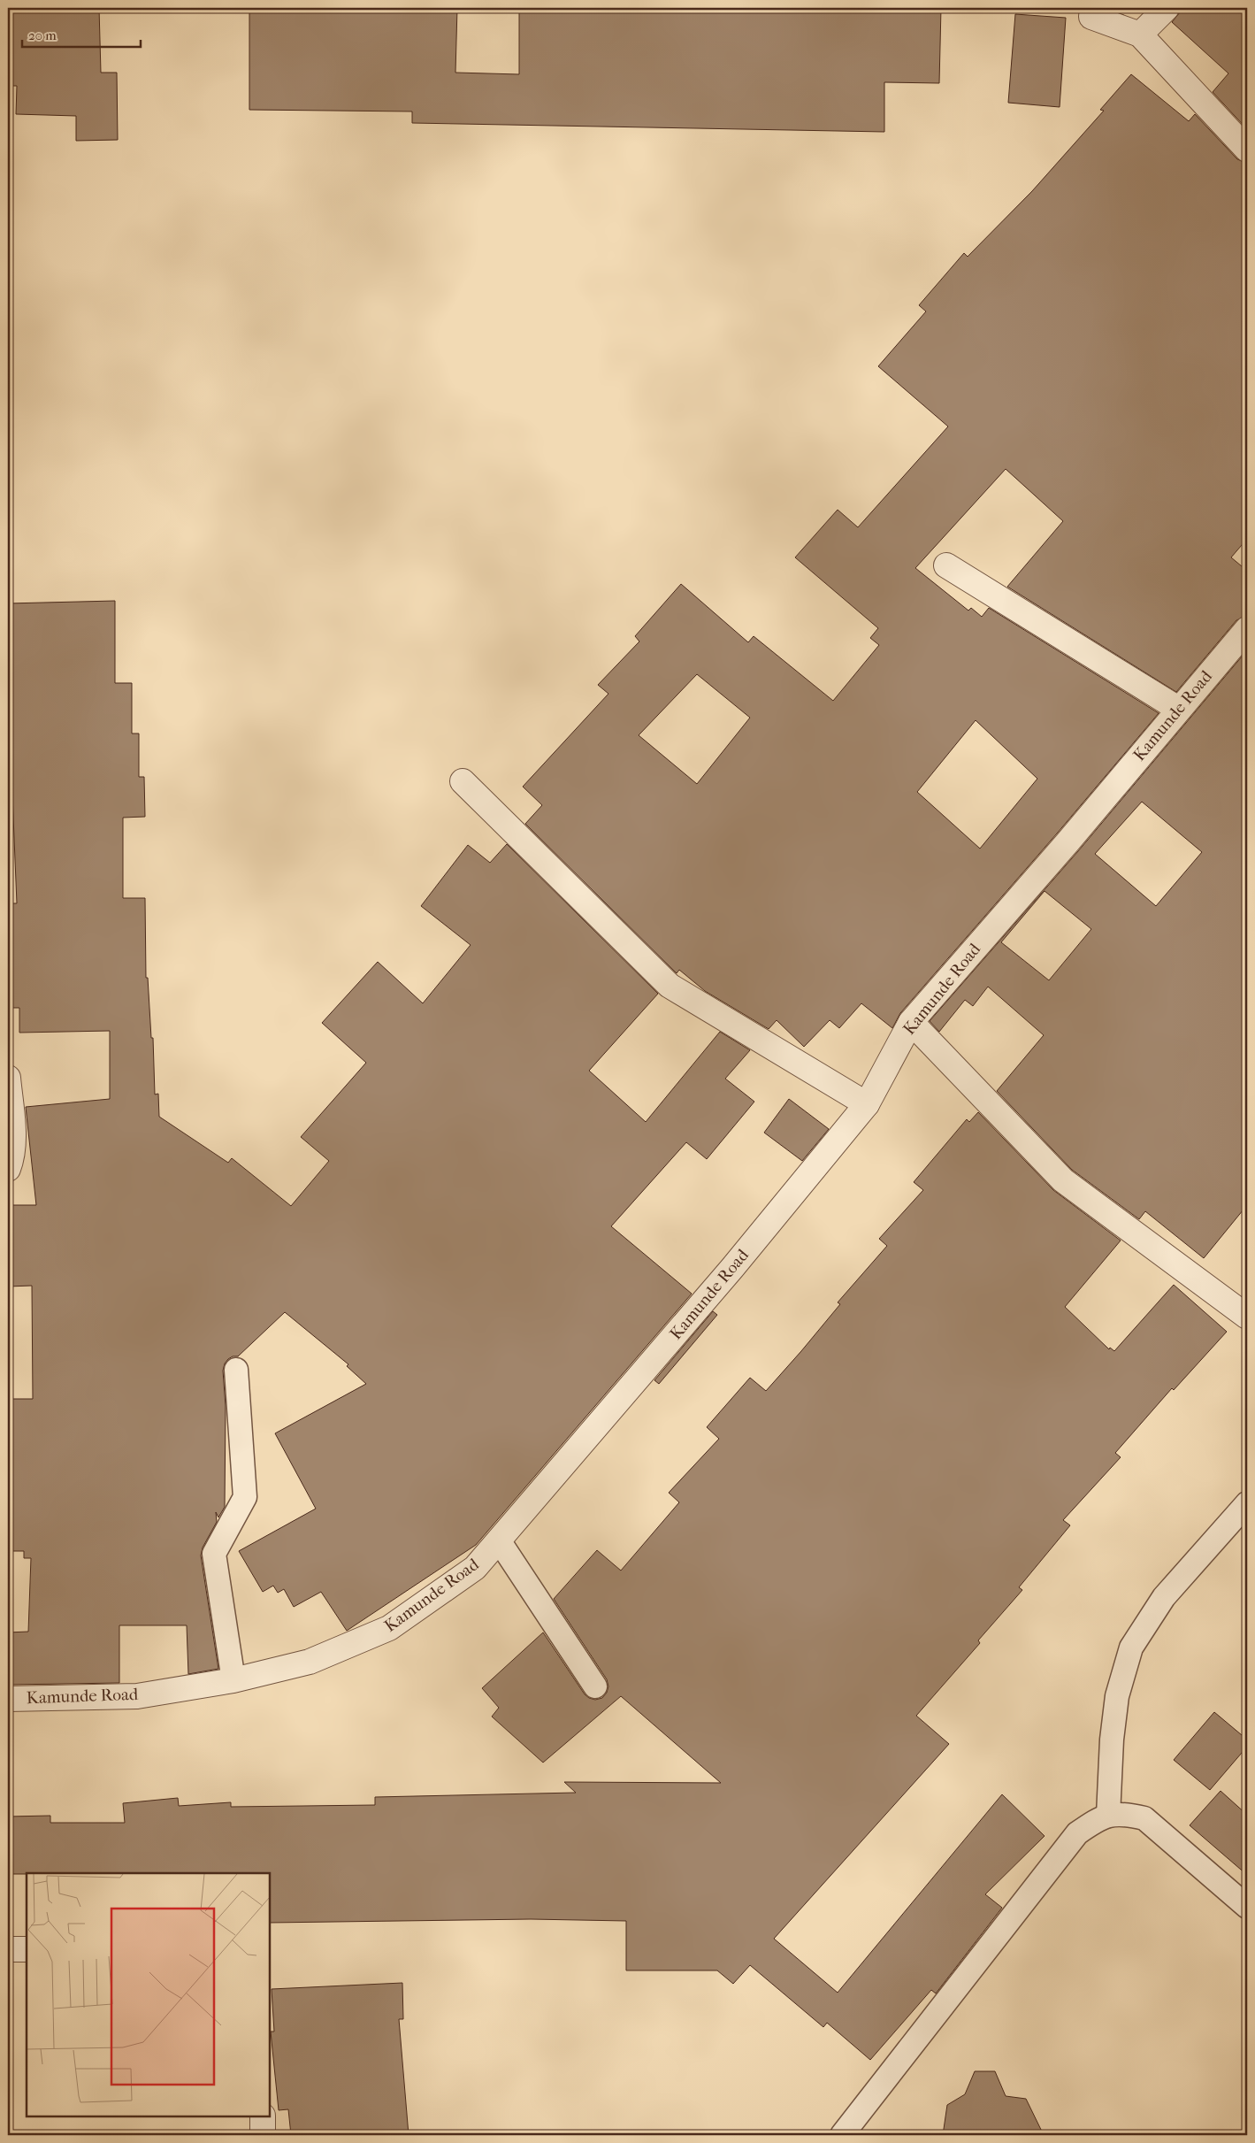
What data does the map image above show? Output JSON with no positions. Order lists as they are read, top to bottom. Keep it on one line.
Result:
{"streets":{"street":["Kamunde Road"]},"scale_bar":"20 m"}
